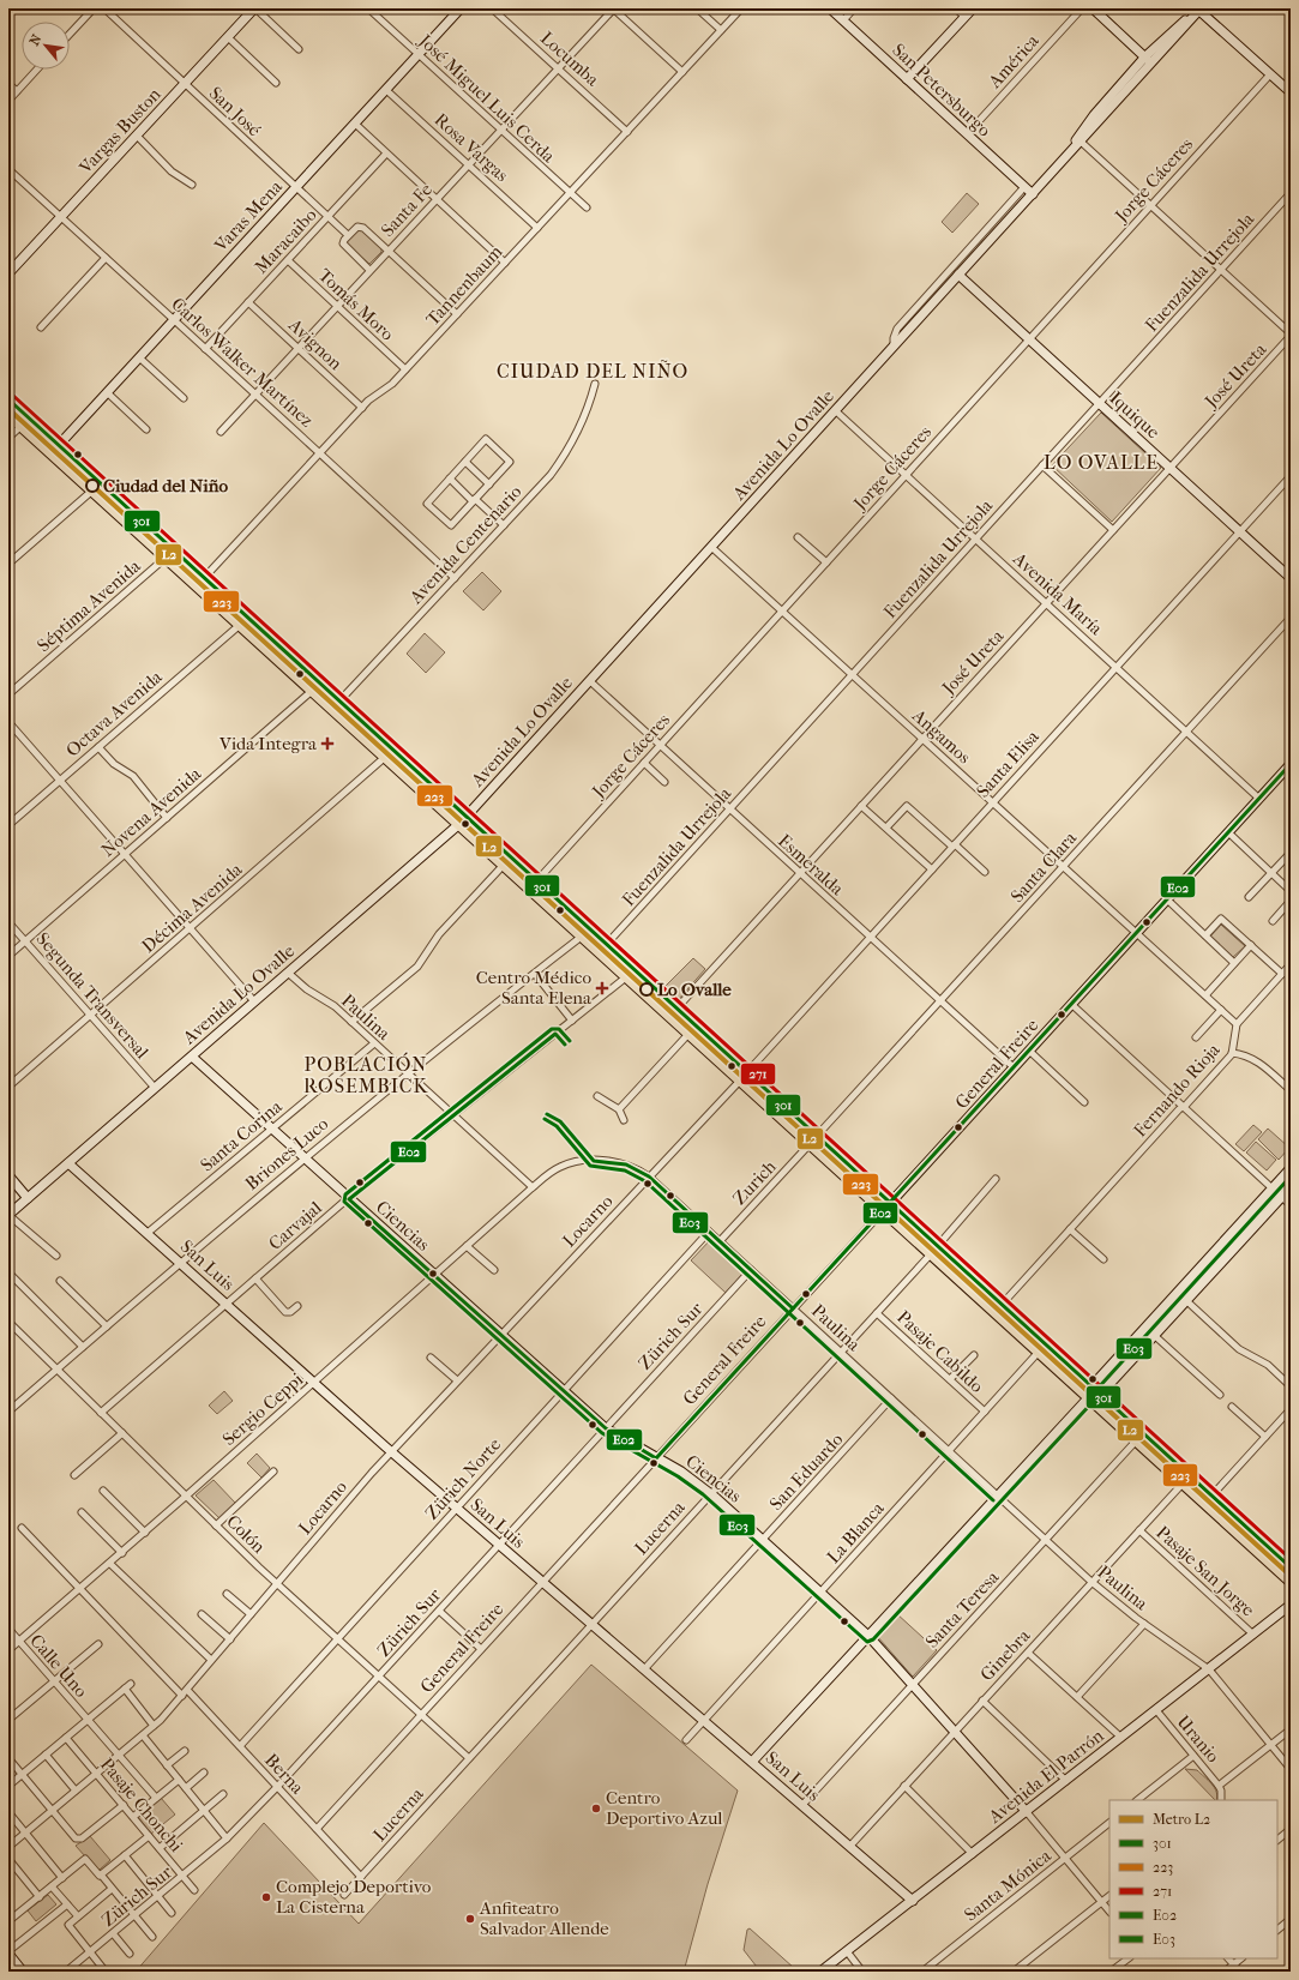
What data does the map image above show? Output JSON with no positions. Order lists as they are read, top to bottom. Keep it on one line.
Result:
{"streets":{"street":["Locumba","América","San Petersburgo","José Miguel Luis Cerda","San José","Vargas Buston","Rosa Vargas","Jorge Cáceres","Santa Fe","Varas Mena","Maracaibo","Fuenzalida Urrejola","Tannenbaum","Tomás Moro","Avignon","Carlos Walker Martínez","José Ureta","Iquique","Avenida Lo Ovalle","Avenida Centenario","Avenida María","Séptima Avenida","Octava Avenida","Angamos","Santa Elisa","Novena Avenida","Esmeralda","Santa Clara","Décima Avenida","Segunda Transversal","Paulina","General Freire","Fernando Rioja","Santa Corina","Briones Luco","Zurich","Locarno","Carvajal","Ciencias","San Luis","Zürich Sur","Pasaje Cabildo","Sergio Ceppi","San Eduardo","Zürich Norte","Lucerna","La Blanca","Colón","Pasaje San Jorge","Santa Teresa","Ginebra","Calle Uno","Uranio","Berna","Avenida El Parrón","Pasaje Chonchi","Santa Mónica"]},"crossings":[["Locumba","Santa Fe"],["Locumba","Tannenbaum"],["América","San Petersburgo"],["San Petersburgo","Avenida Lo Ovalle"],["José Miguel Luis Cerda","Santa Fe"],["José Miguel Luis Cerda","Varas Mena"],["José Miguel Luis Cerda","Tannenbaum"],["San José","Vargas Buston"],["San José","Varas Mena"],["San José","Maracaibo"],["Vargas Buston","Carlos Walker Martínez"],["Rosa Vargas","Santa Fe"],["Rosa Vargas","Varas Mena"],["Rosa Vargas","Tannenbaum"],["Jorge Cáceres","Iquique"],["Jorge Cáceres","Avenida María"],["Jorge Cáceres","Angamos"],["Jorge Cáceres","Esmeralda"],["Santa Fe","Tomás Moro"],["Santa Fe","Avignon"],["Santa Fe","Carlos Walker Martínez"],["Varas Mena","Carlos Walker Martínez"],["Maracaibo","Tomás Moro"],["Maracaibo","Avignon"],["Maracaibo","Carlos Walker Martínez"],["Fuenzalida Urrejola","Iquique"],["Fuenzalida Urrejola","Avenida María"],["Fuenzalida Urrejola","Angamos"],["Fuenzalida Urrejola","Esmeralda"],["Tannenbaum","Tomás Moro"],["Tannenbaum","Avignon"],["Tannenbaum","Carlos Walker Martínez"],["Carlos Walker Martínez","Avenida Centenario"],["José Ureta","Iquique"],["José Ureta","Avenida María"],["José Ureta","Angamos"],["José Ureta","Esmeralda"],["Iquique","Avenida Lo Ovalle"],["Iquique","Santa Elisa"],["Avenida Lo Ovalle","Avenida María"],["Avenida Lo Ovalle","Angamos"],["Avenida Lo Ovalle","Esmeralda"],["Avenida Lo Ovalle","Segunda Transversal"],["Avenida Lo Ovalle","Paulina"],["Avenida Lo Ovalle","Ciencias"],["Avenida Lo Ovalle","San Luis"],["Avenida María","Santa Elisa"],["Avenida María","Santa Clara"],["Avenida María","General Freire"],["Angamos","Santa Elisa"],["Angamos","Santa Clara"],["Angamos","General Freire"],["Angamos","Fernando Rioja"],["Santa Elisa","Esmeralda"],["Novena Avenida","Segunda Transversal"],["Esmeralda","Santa Clara"],["Esmeralda","General Freire"],["Décima Avenida","Segunda Transversal"],["Paulina","General Freire"],["Paulina","Santa Corina"],["Paulina","Briones Luco"],["Paulina","Zurich"],["Paulina","Locarno"],["Paulina","Carvajal"],["Paulina","Zürich Sur"],["Paulina","Sergio Ceppi"],["Paulina","San Eduardo"],["Paulina","Zürich Norte"],["Paulina","Lucerna"],["Paulina","La Blanca"],["Paulina","Santa Teresa"],["Paulina","Ginebra"],["Paulina","Avenida El Parrón"],["General Freire","Ciencias"],["General Freire","San Luis"],["General Freire","Colón"],["General Freire","Berna"],["Santa Corina","Ciencias"],["Santa Corina","San Luis"],["Briones Luco","Ciencias"],["Briones Luco","San Luis"],["Briones Luco","Colón"],["Locarno","Ciencias"],["Locarno","San Luis"],["Locarno","Colón"],["Locarno","Calle Uno"],["Locarno","Berna"],["Locarno","Pasaje Chonchi"],["Carvajal","Ciencias"],["Carvajal","San Luis"],["Carvajal","Colón"],["Ciencias","Zürich Sur"],["Ciencias","Sergio Ceppi"],["Ciencias","San Eduardo"],["Ciencias","Zürich Norte"],["Ciencias","Lucerna"],["Ciencias","La Blanca"],["Ciencias","Santa Teresa"],["Ciencias","Ginebra"],["Ciencias","Avenida El Parrón"],["Ciencias","Santa Mónica"],["San Luis","Zürich Sur"],["San Luis","Sergio Ceppi"],["San Luis","San Eduardo"],["San Luis","Zürich Norte"],["San Luis","Lucerna"],["San Luis","La Blanca"],["San Luis","Santa Teresa"],["San Luis","Ginebra"],["San Luis","Avenida El Parrón"],["Zürich Sur","Colón"],["Zürich Sur","Berna"],["Zürich Sur","Pasaje Chonchi"],["Pasaje Cabildo","Lucerna"],["Pasaje Cabildo","La Blanca"],["Sergio Ceppi","Colón"],["Sergio Ceppi","Calle Uno"],["Zürich Norte","Colón"],["Zürich Norte","Berna"],["Lucerna","Colón"],["Lucerna","Berna"],["Pasaje San Jorge","Ginebra"],["Pasaje San Jorge","Avenida El Parrón"],["Uranio","Avenida El Parrón"]],"districts":["CIUDAD DEL NIÑO","LO OVALLE","POBLACIÓN ROSEMBICK"],"places":{"other":["Ciudad del Niño","Lo Ovalle","Centro Deportivo Azul","Complejo Deportivo La Cisterna","Anfiteatro Salvador Allende"],"health":["Vida Integra","Centro Médico Santa Elena"]},"lines":["transit line 271","transit line 301","transit line 223","metro line L2","transit line E02","transit line E03"],"legend":["Metro L2","301","223","271","E02","E03"],"north":"top left"}
